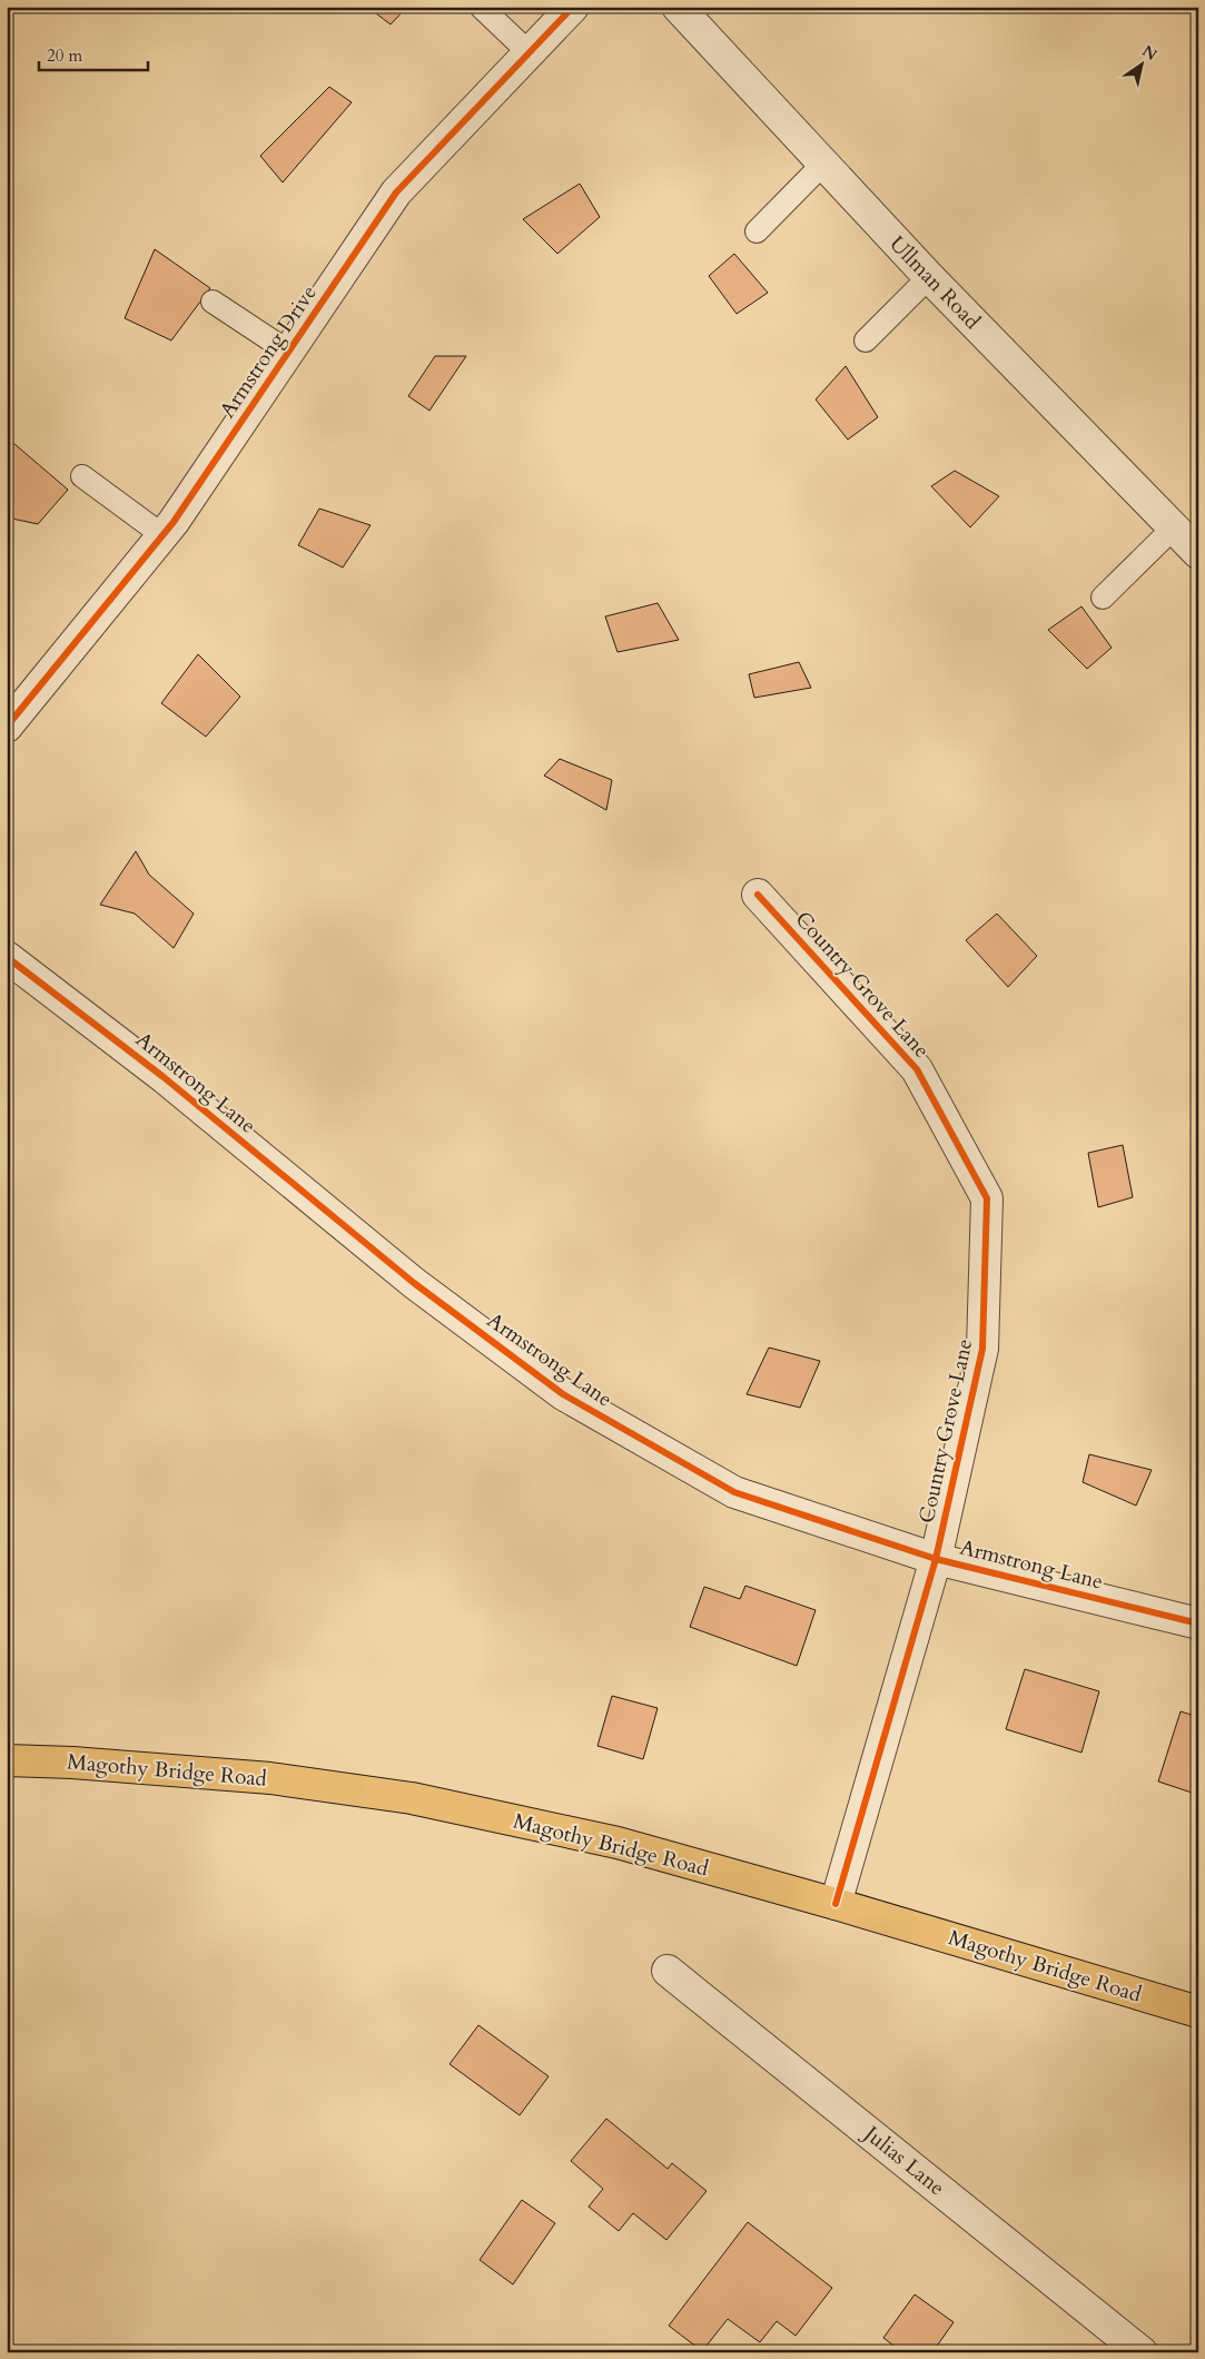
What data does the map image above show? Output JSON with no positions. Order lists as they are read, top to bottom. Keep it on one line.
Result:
{"streets":{"main road":["Magothy Bridge Road"],"street":["Ullman Road","Armstrong Drive","Country Grove Lane","Armstrong Lane","Julias Lane"]},"crossings":[["Country Grove Lane","Armstrong Lane"],["Country Grove Lane","Magothy Bridge Road"]],"scale_bar":"20 m","north":"top right"}
